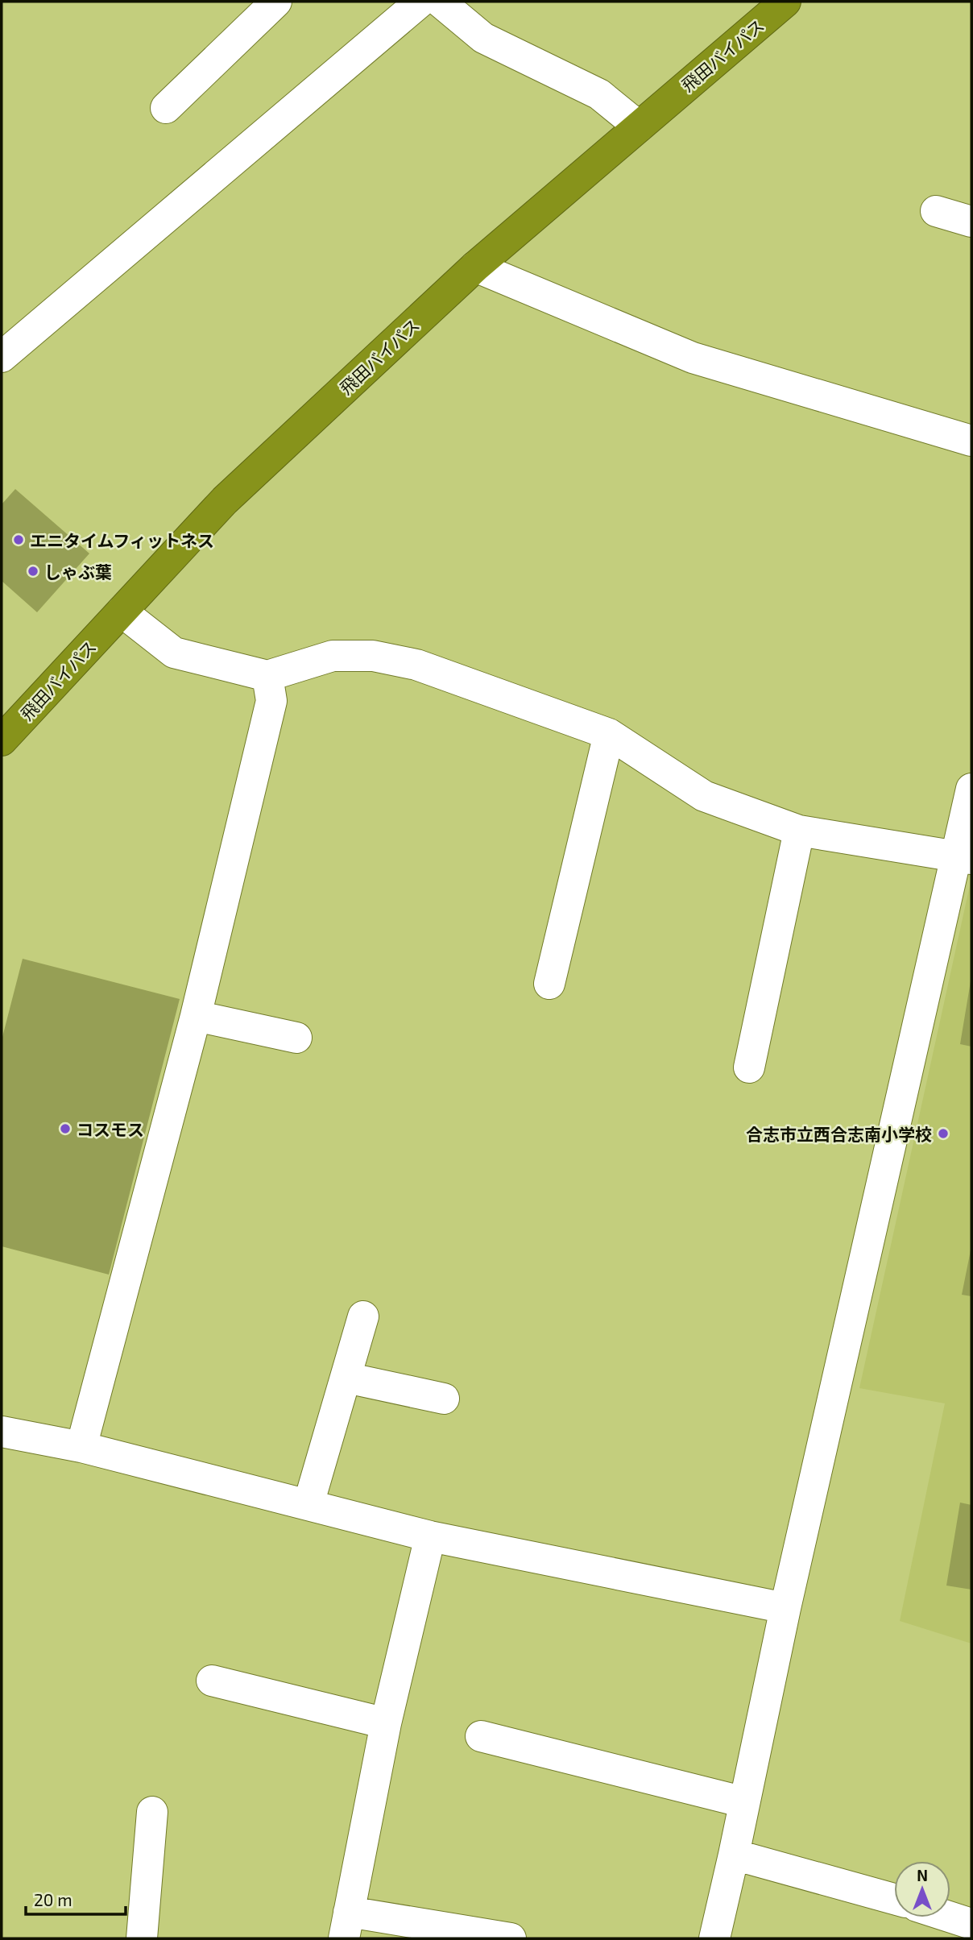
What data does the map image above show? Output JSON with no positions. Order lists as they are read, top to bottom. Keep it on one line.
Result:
{"streets":{"highway":["飛田バイパス"]},"places":["エニタイムフィットネス","しゃぶ葉","コスモス","合志市立西合志南小学校"],"scale_bar":"20 m","north":"top"}
